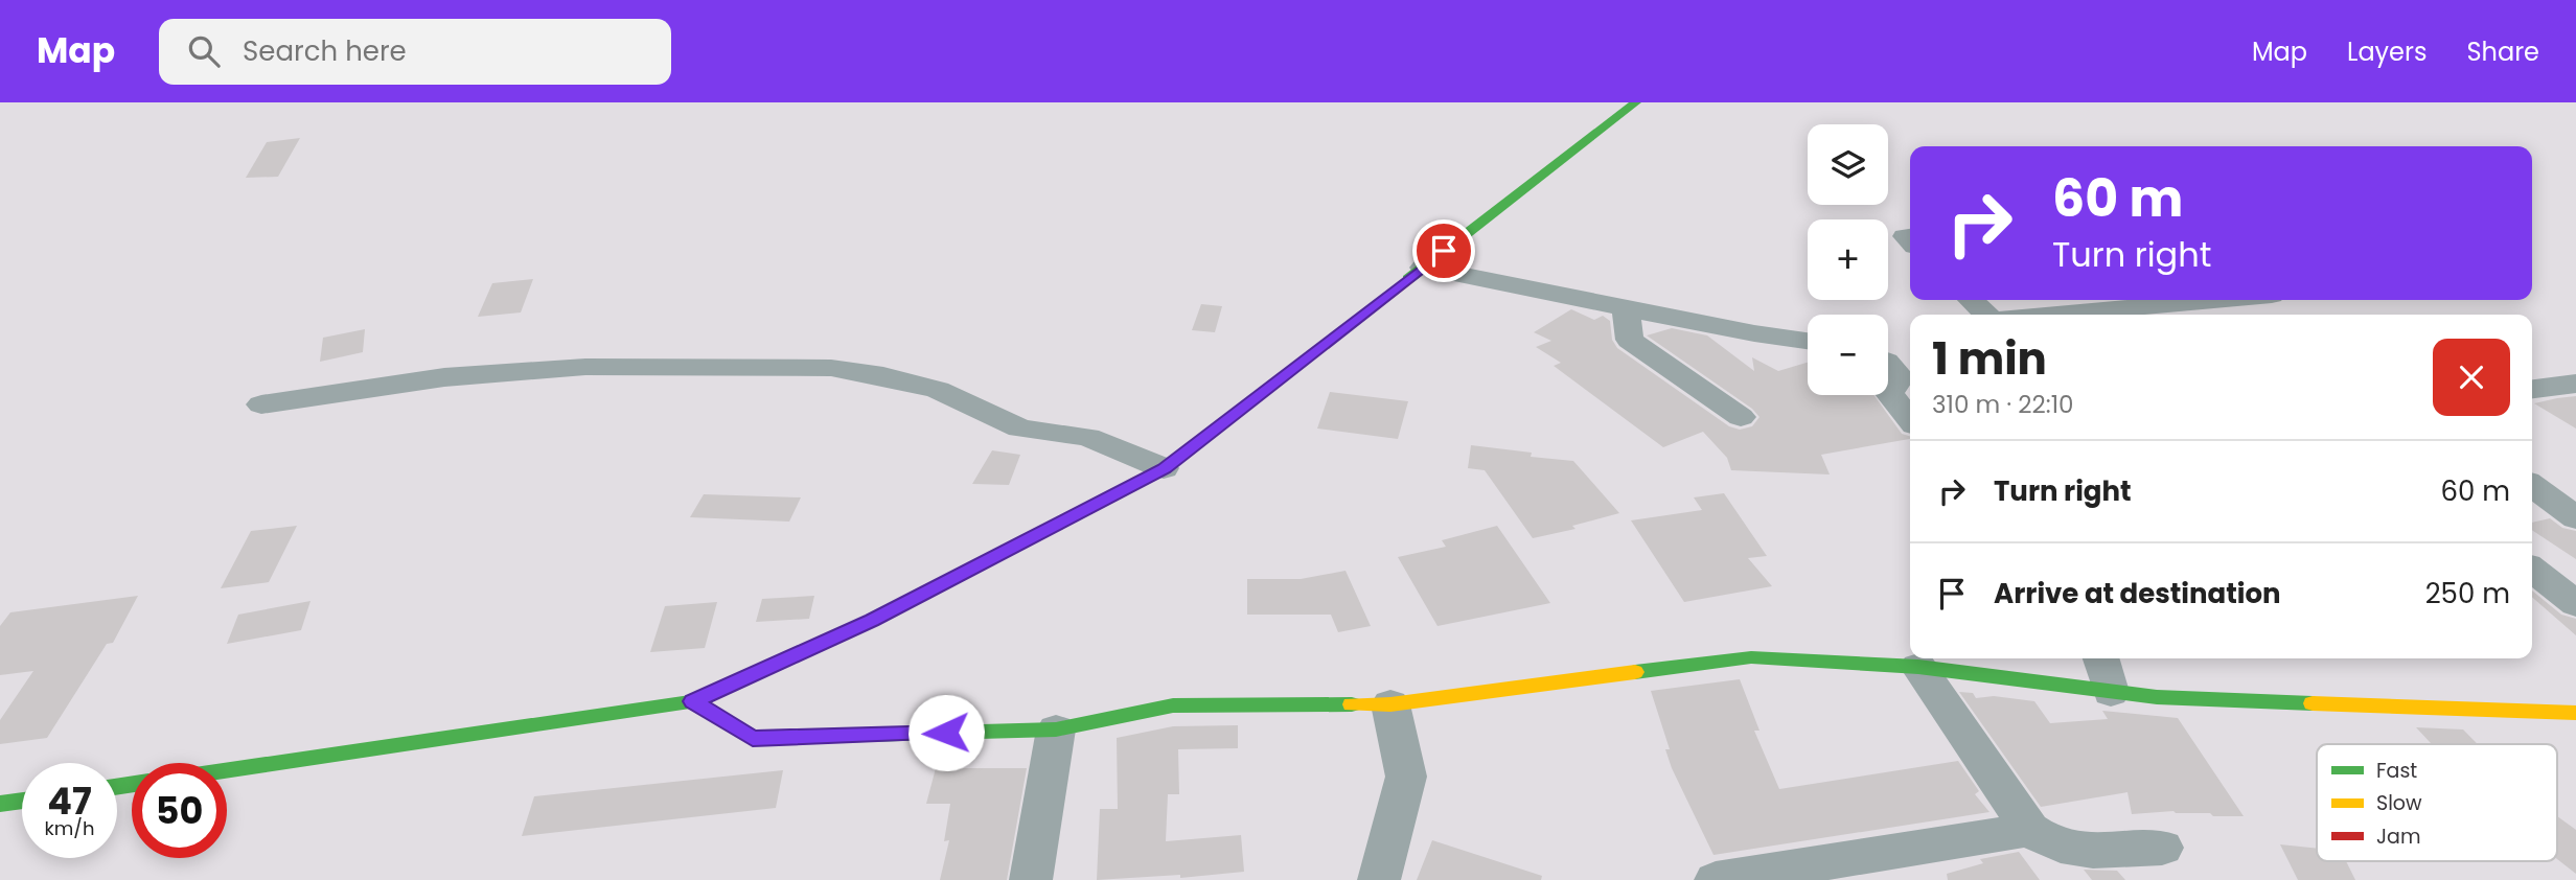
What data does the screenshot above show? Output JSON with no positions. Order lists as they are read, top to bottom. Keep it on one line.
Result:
{"legend":["Fast","Slow","Jam"],"page":{"header":"Map","search":"Search here","nav":["Map","Layers","Share"],"map_buttons":["+","−"],"turn":["60 m","Turn right"],"heading":["1 min","310 m · 22:10"],"list":[{"name":"Turn right","value":"60 m"},{"name":"Arrive at destination","value":"250 m"}],"speed":"47 km/h","limit":"50"}}
